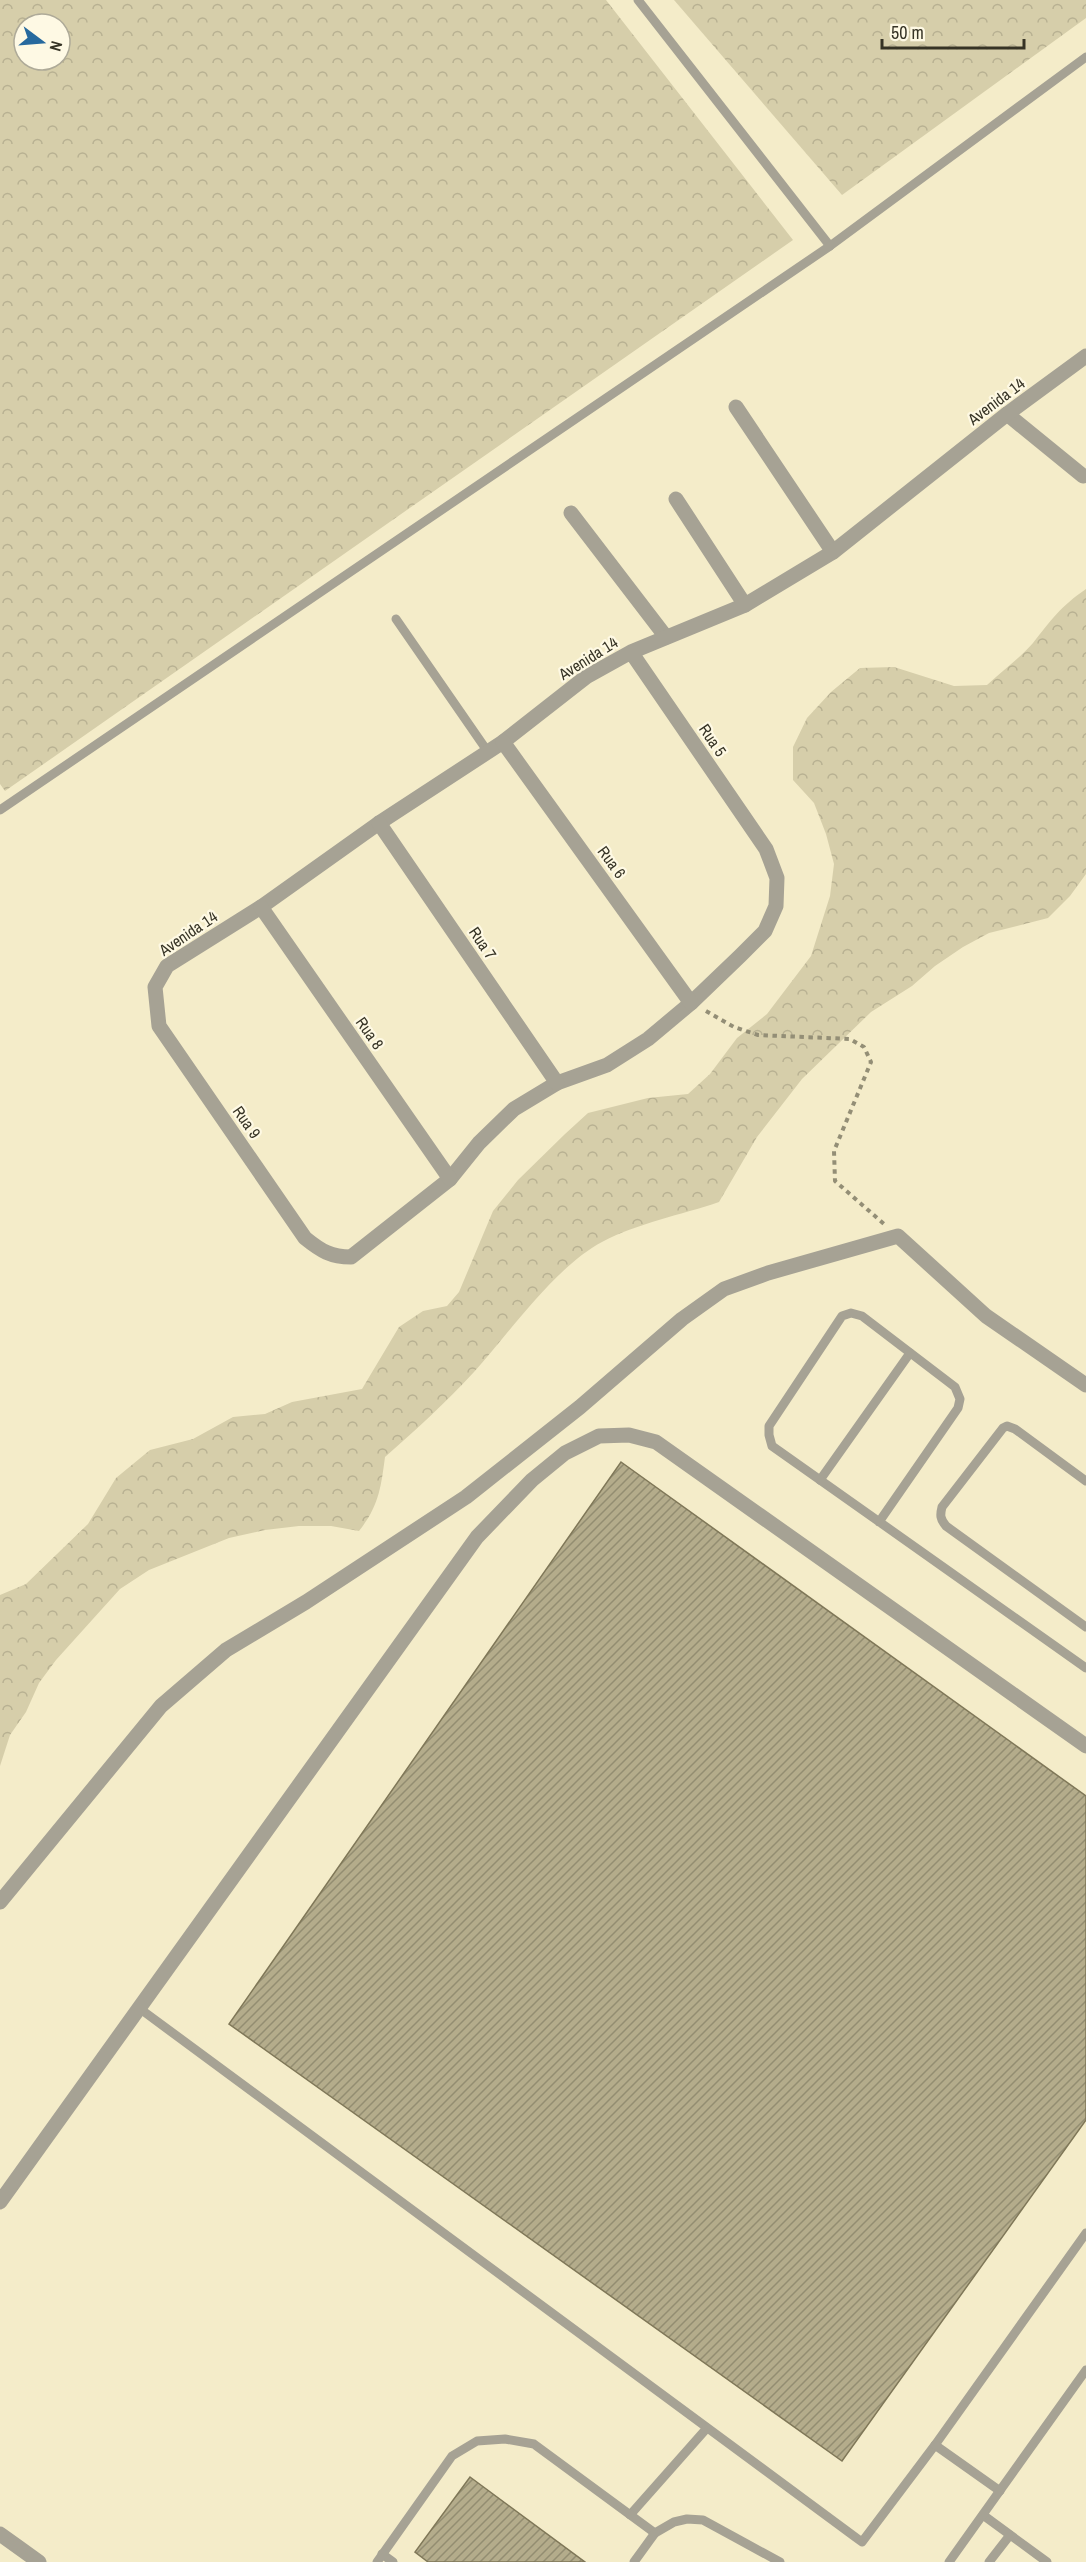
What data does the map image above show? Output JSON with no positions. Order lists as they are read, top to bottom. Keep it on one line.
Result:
{"streets":{"street":["Avenida 14","Rua 5","Rua 6","Rua 7","Rua 8","Rua 9"]},"crossings":[["Avenida 14","Rua 5"],["Avenida 14","Rua 6"],["Avenida 14","Rua 7"],["Avenida 14","Rua 8"],["Avenida 14","Rua 9"],["Rua 5","Rua 6"],["Rua 5","Rua 7"],["Rua 5","Rua 8"],["Rua 5","Rua 9"]],"scale_bar":"50 m","north":"right"}
